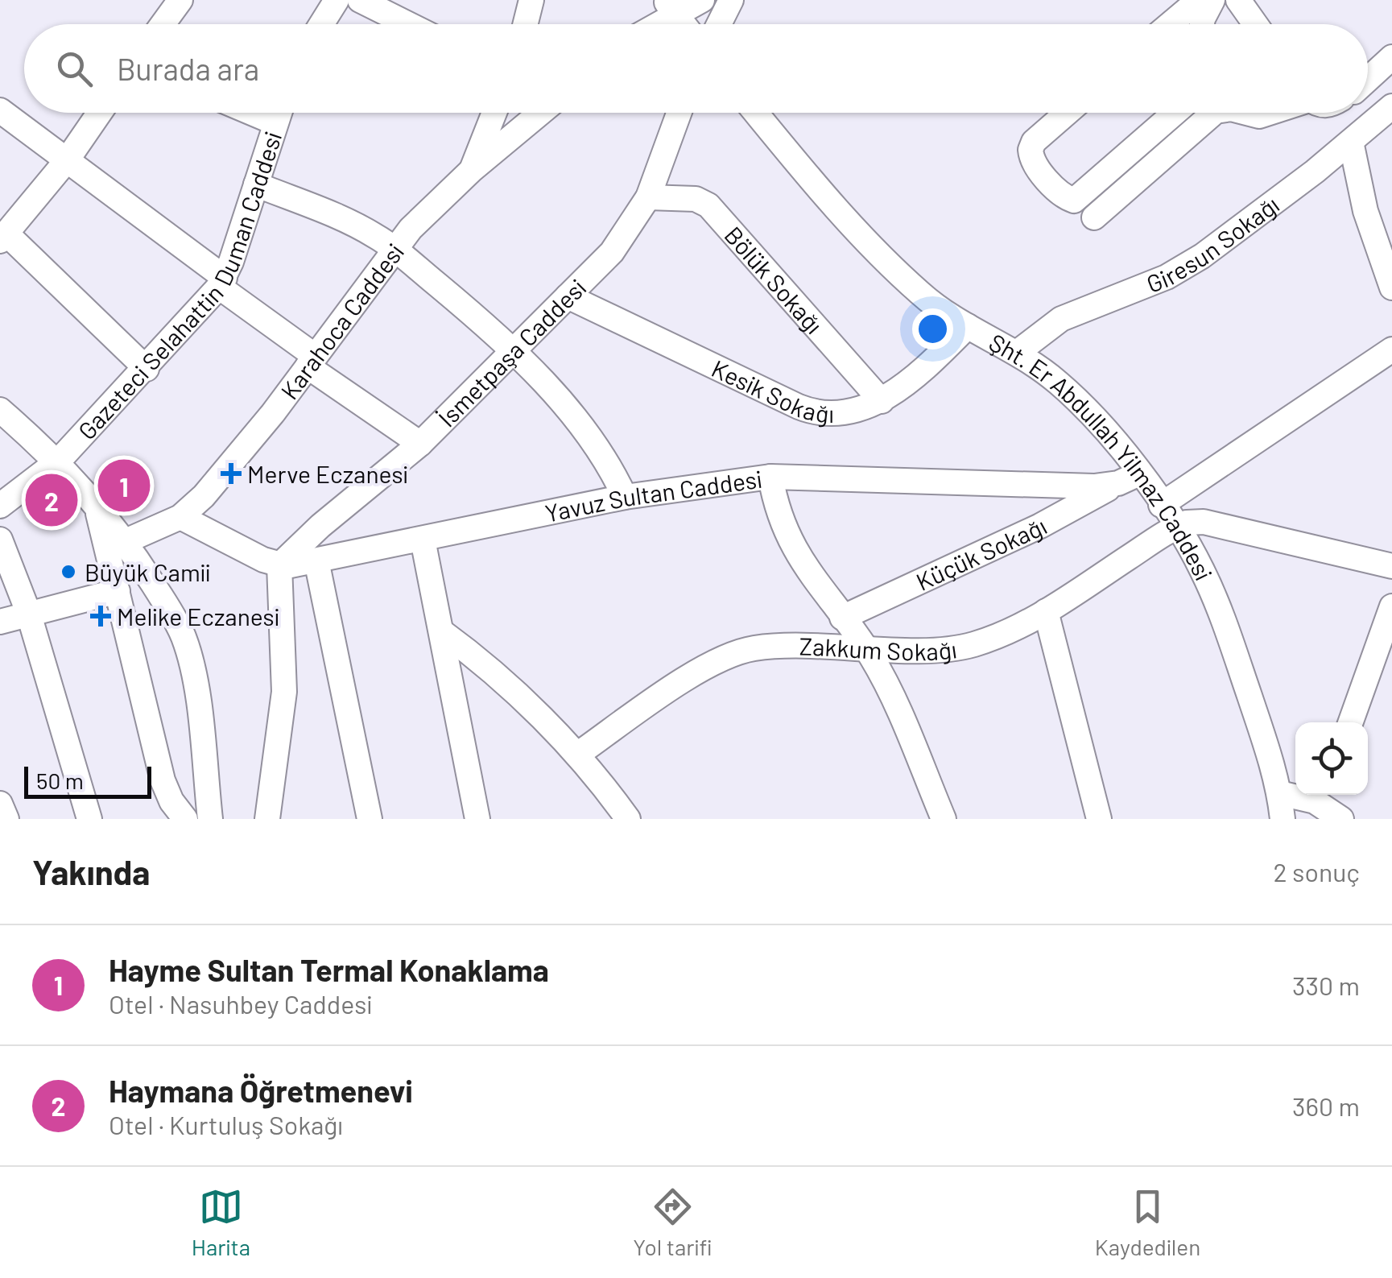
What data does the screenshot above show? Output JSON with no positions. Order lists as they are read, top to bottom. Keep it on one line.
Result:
{"streets":{"street":["Giresun Sokağı","Bölük Sokağı","Gazeteci Selahattin Duman Caddesi","Karahoca Caddesi","İsmetpaşa Caddesi","Kesik Sokağı","Şht. Er Abdullah Yilmaz Caddesi","Yavuz Sultan Caddesi","Küçük Sokağı","Zakkum Sokağı"]},"crossings":[["Giresun Sokağı","Şht. Er Abdullah Yilmaz Caddesi"],["Bölük Sokağı","İsmetpaşa Caddesi"],["Bölük Sokağı","Kesik Sokağı"],["İsmetpaşa Caddesi","Kesik Sokağı"],["İsmetpaşa Caddesi","Yavuz Sultan Caddesi"],["Kesik Sokağı","Şht. Er Abdullah Yilmaz Caddesi"],["Şht. Er Abdullah Yilmaz Caddesi","Yavuz Sultan Caddesi"],["Şht. Er Abdullah Yilmaz Caddesi","Küçük Sokağı"],["Şht. Er Abdullah Yilmaz Caddesi","Zakkum Sokağı"],["Yavuz Sultan Caddesi","Küçük Sokağı"]],"places":{"health":["Merve Eczanesi","Melike Eczanesi"],"other":["Büyük Camii"]},"scale_bar":"50 m","page":{"search":"Burada ara","pins":["1","2"],"scale":"50 m","heading":["Yakında","2 sonuç"],"list":[{"mark":"1","name":"Hayme Sultan Termal Konaklama","note":"Otel · Nasuhbey Caddesi","value":"330 m"},{"mark":"2","name":"Haymana Öğretmenevi","note":"Otel · Kurtuluş Sokağı","value":"360 m"}],"nav":["Harita","Yol tarifi","Kaydedilen"]}}
